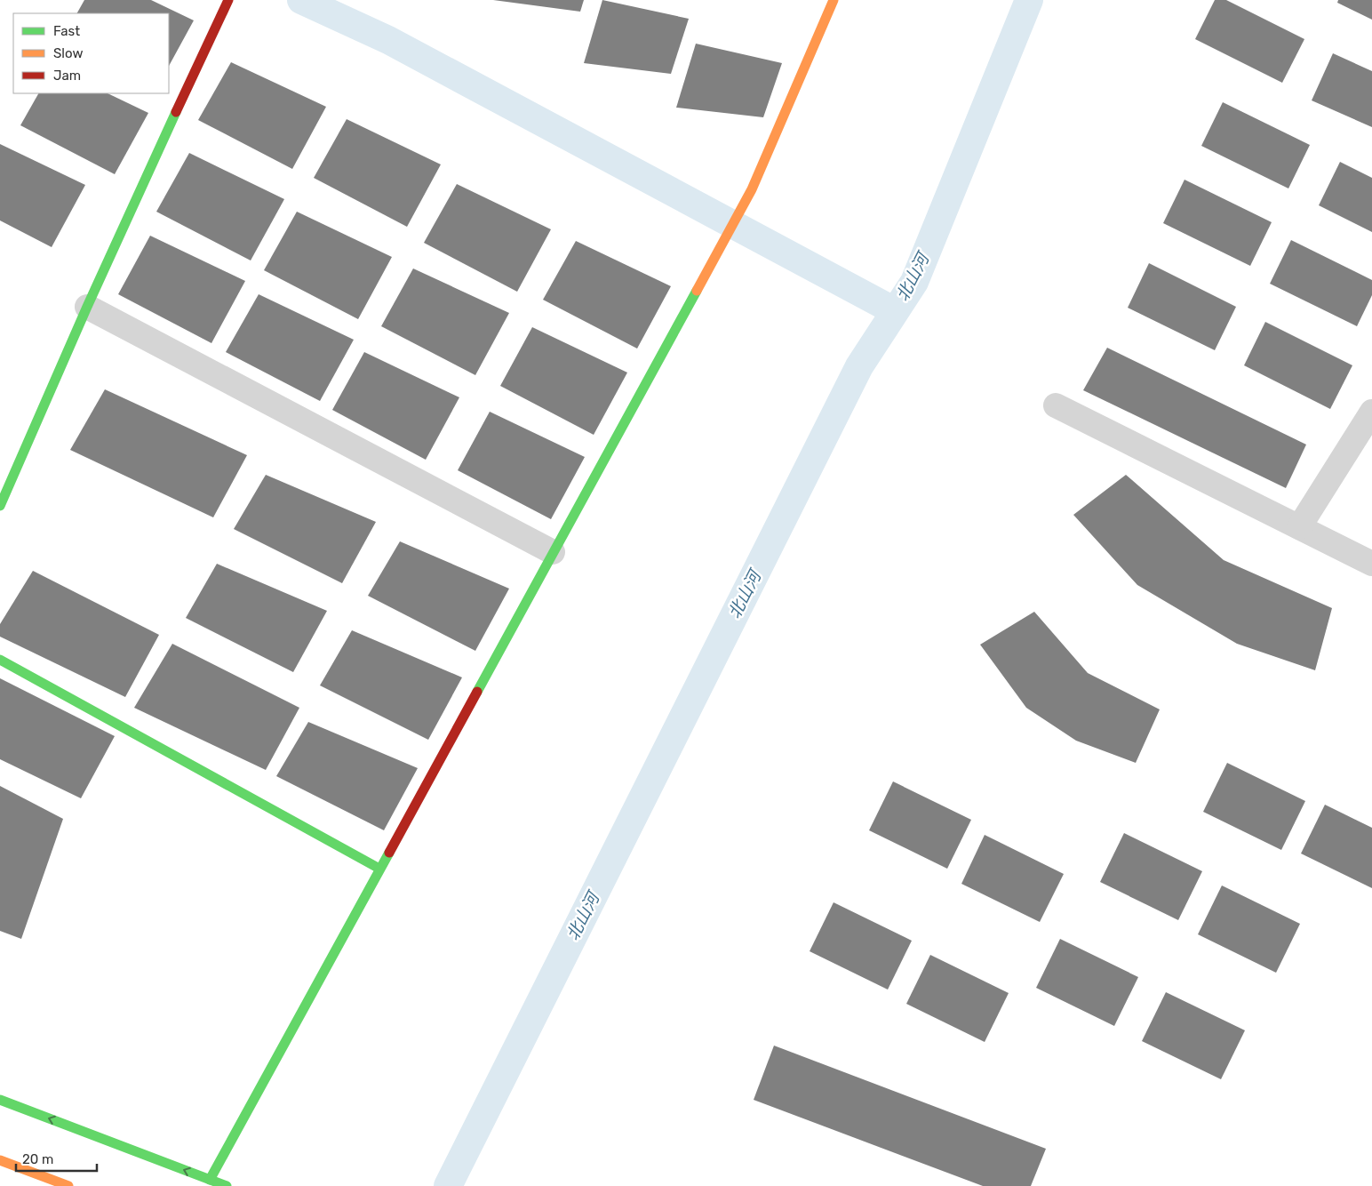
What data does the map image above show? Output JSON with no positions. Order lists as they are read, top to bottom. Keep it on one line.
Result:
{"water":["北山河"],"legend":["Fast","Slow","Jam"],"scale_bar":"20 m"}
